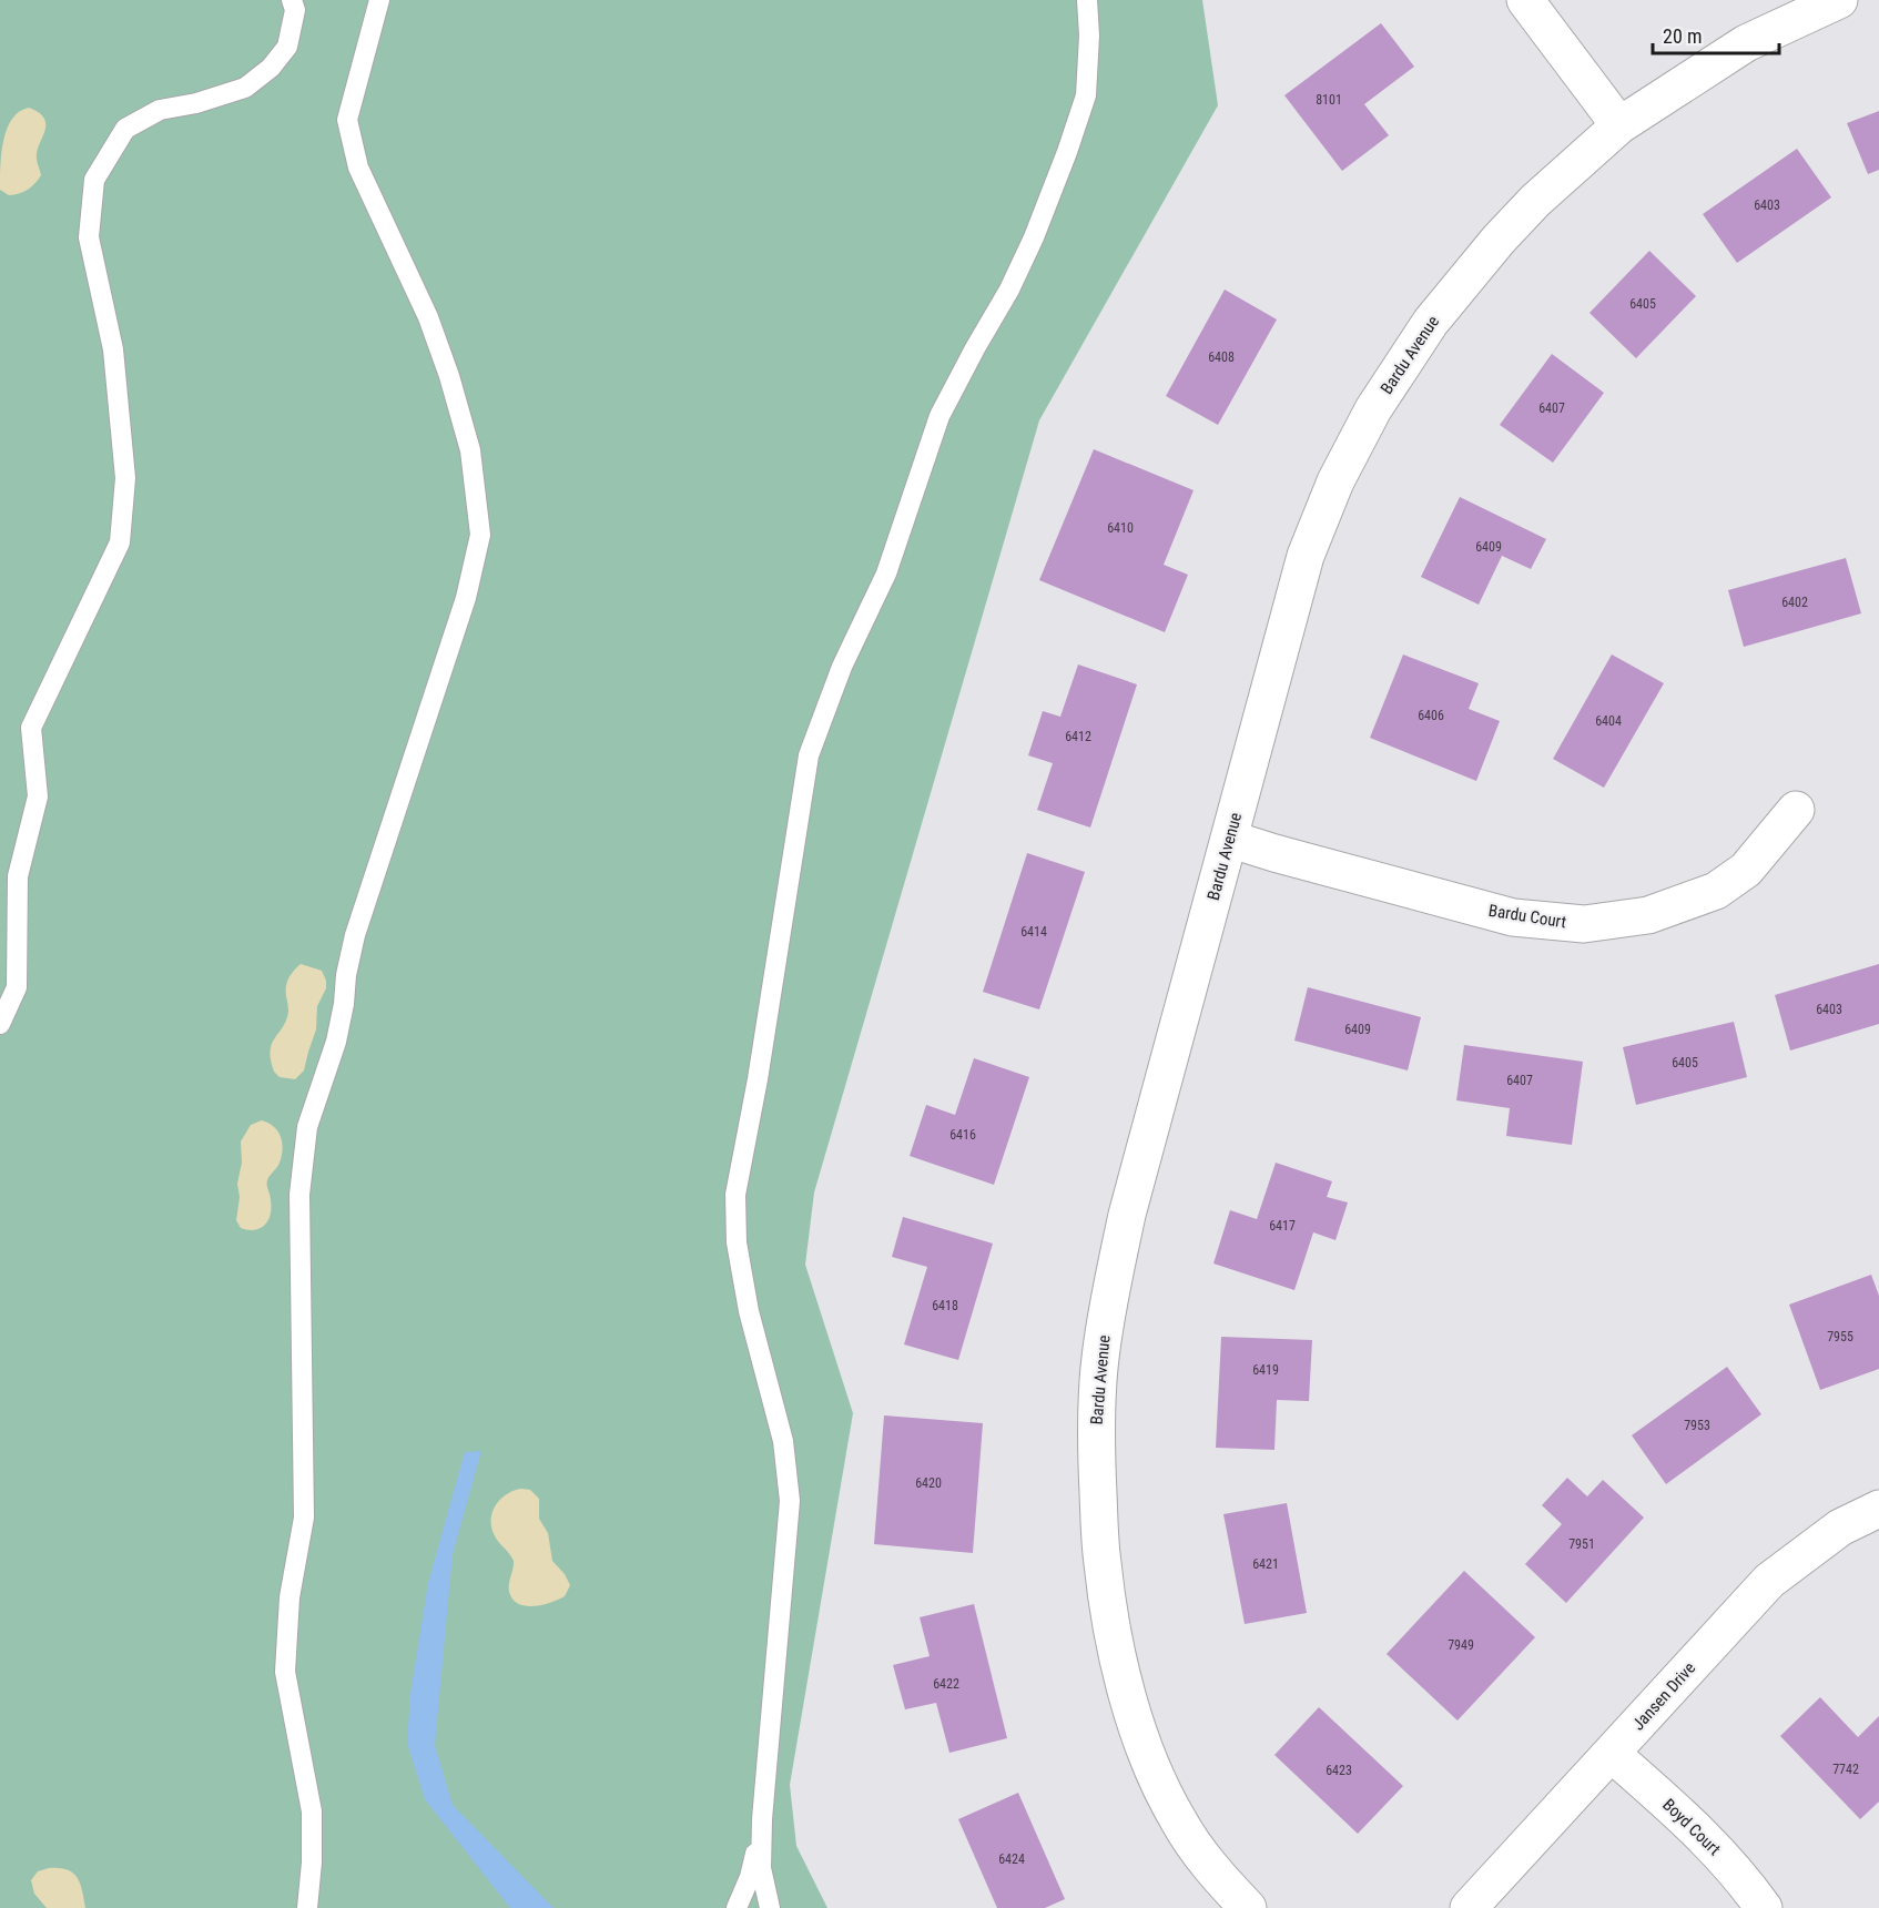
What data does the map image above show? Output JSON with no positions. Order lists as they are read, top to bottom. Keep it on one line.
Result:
{"streets":{"street":["Bardu Avenue","Bardu Court","Jansen Drive","Boyd Court"]},"crossings":[["Bardu Avenue","Bardu Court"],["Jansen Drive","Boyd Court"]],"house_numbers":["8101","6403","6405","6408","6407","6410","6409","6402","6406","6404","6412","6414","6403","6409","6405","6407","6416","6417","6418","7955","6419","7953","6420","7951","6421","7949","6422","7742","6423","6424"],"scale_bar":"20 m"}
